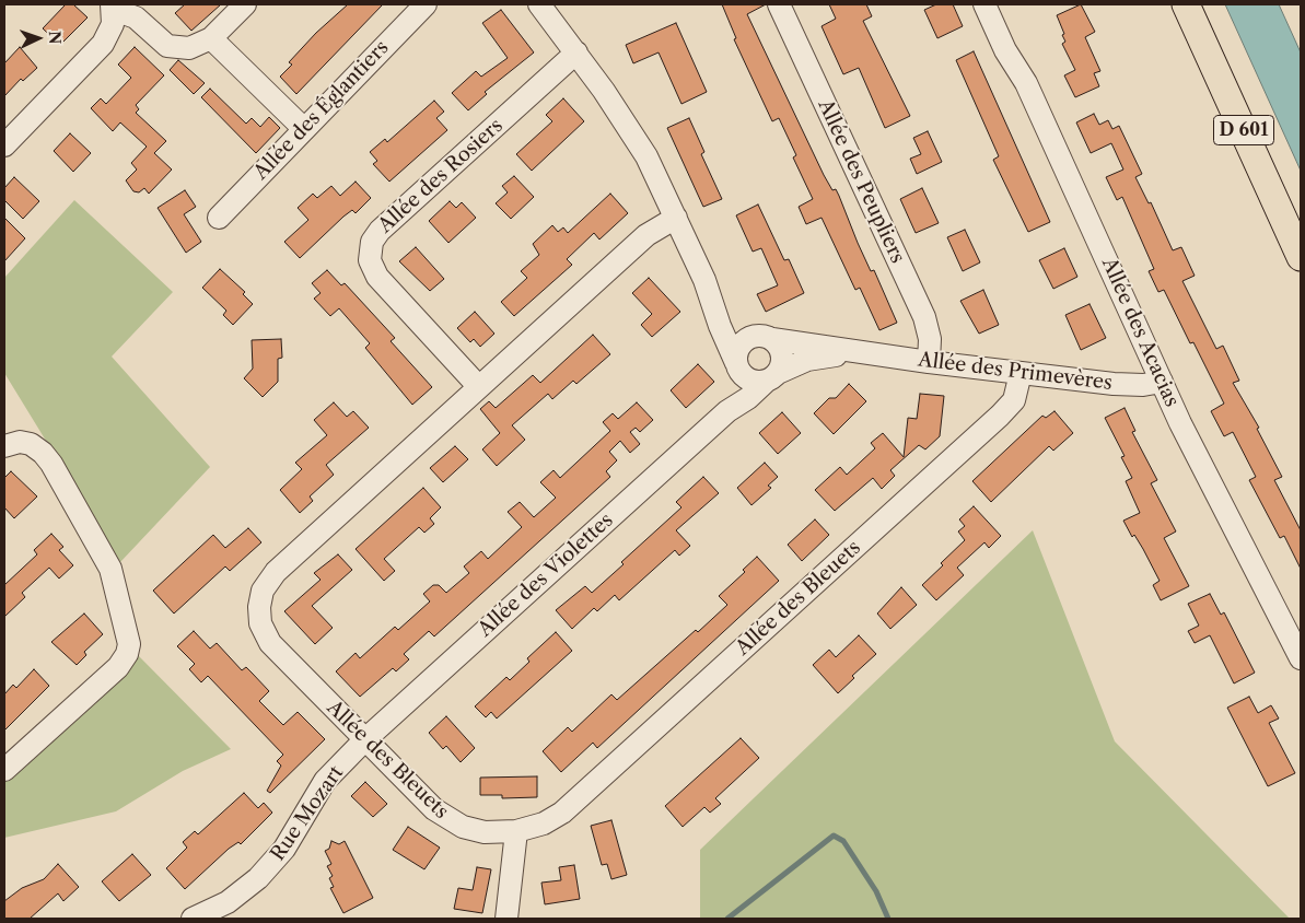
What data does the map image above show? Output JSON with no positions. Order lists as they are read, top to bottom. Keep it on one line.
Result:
{"streets":{"main road":["D 601"],"street":["Allée des Églantiers","Allée des Rosiers","Allée des Peupliers","Allée des Acacias","Allée des Primevères","Allée des Violettes","Allée des Bleuets","Rue Mozart"]},"crossings":[["Allée des Rosiers","Allée des Bleuets"],["Allée des Peupliers","Allée des Primevères"],["Allée des Acacias","Allée des Primevères"],["Allée des Primevères","Allée des Violettes"],["Allée des Primevères","Allée des Bleuets"],["Allée des Violettes","Allée des Bleuets"],["Allée des Violettes","Rue Mozart"],["Allée des Bleuets","Rue Mozart"]],"north":"right"}
